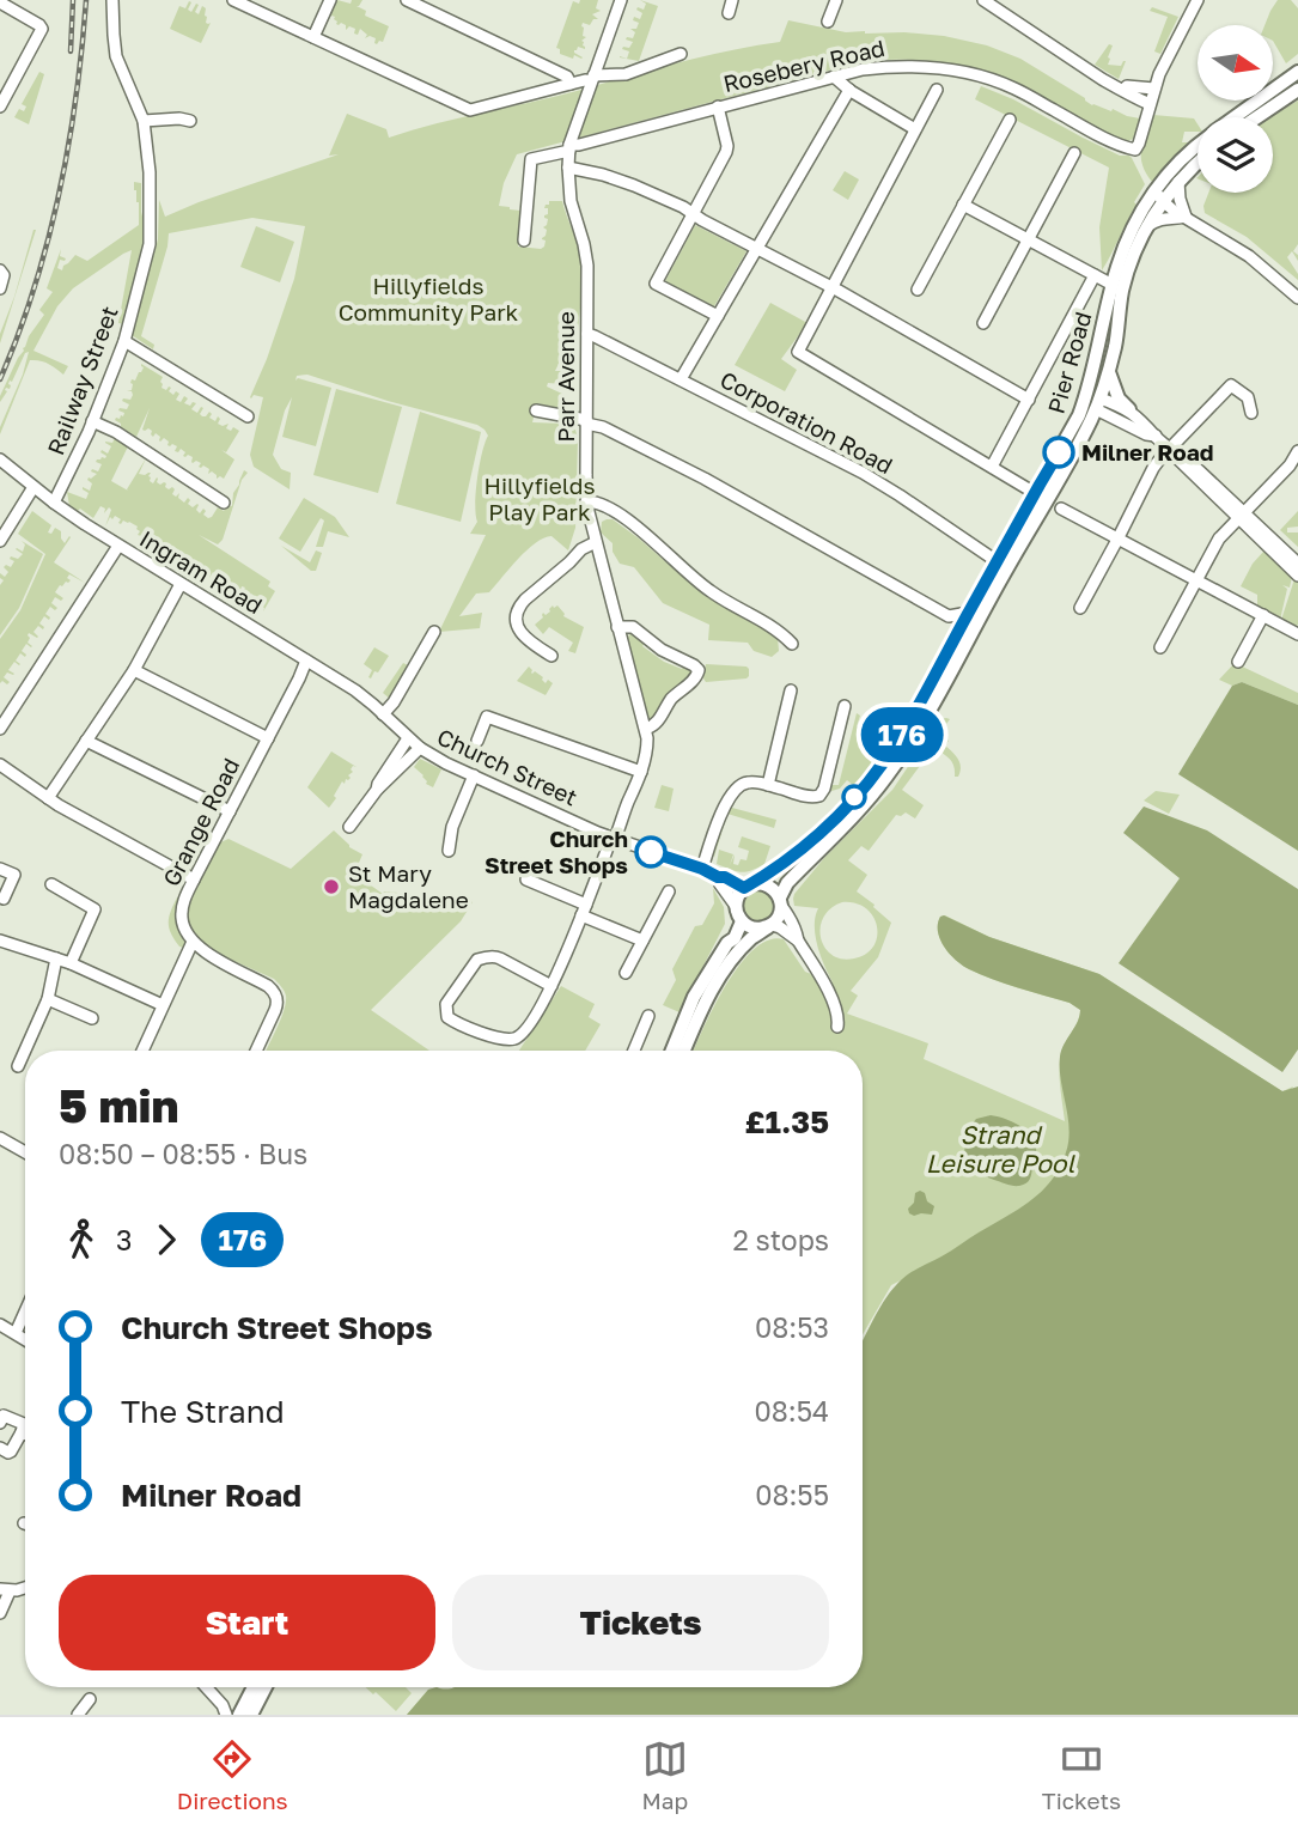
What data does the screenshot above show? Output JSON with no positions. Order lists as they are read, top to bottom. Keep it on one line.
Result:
{"streets":{"main road":["Pier Road"],"street":["Rosebery Road","Parr Avenue","Railway Street","Corporation Road","Ingram Road","Church Street","Grange Road"]},"crossings":[["Rosebery Road","Parr Avenue"],["Pier Road","Corporation Road"],["Pier Road","Church Street"],["Parr Avenue","Corporation Road"],["Railway Street","Ingram Road"],["Ingram Road","Church Street"],["Ingram Road","Grange Road"]],"water":["Strand Leisure Pool"],"parks":["Hillyfields Community Park","Hillyfields Play Park"],"places":["Milner Road","Church Street Shops","St Mary Magdalene"],"lines":["bus line 176"],"north":"right","page":{"on_map":"176","heading":["5 min","08:50 – 08:55 · Bus","£1.35"],"legs":["3","176","2 stops"],"list":[{"name":"Church Street Shops","value":"08:53"},{"name":"The Strand","value":"08:54"},{"name":"Milner Road","value":"08:55"}],"buttons":["Start","Tickets"],"tabs":["Directions","Map","Tickets"]}}
